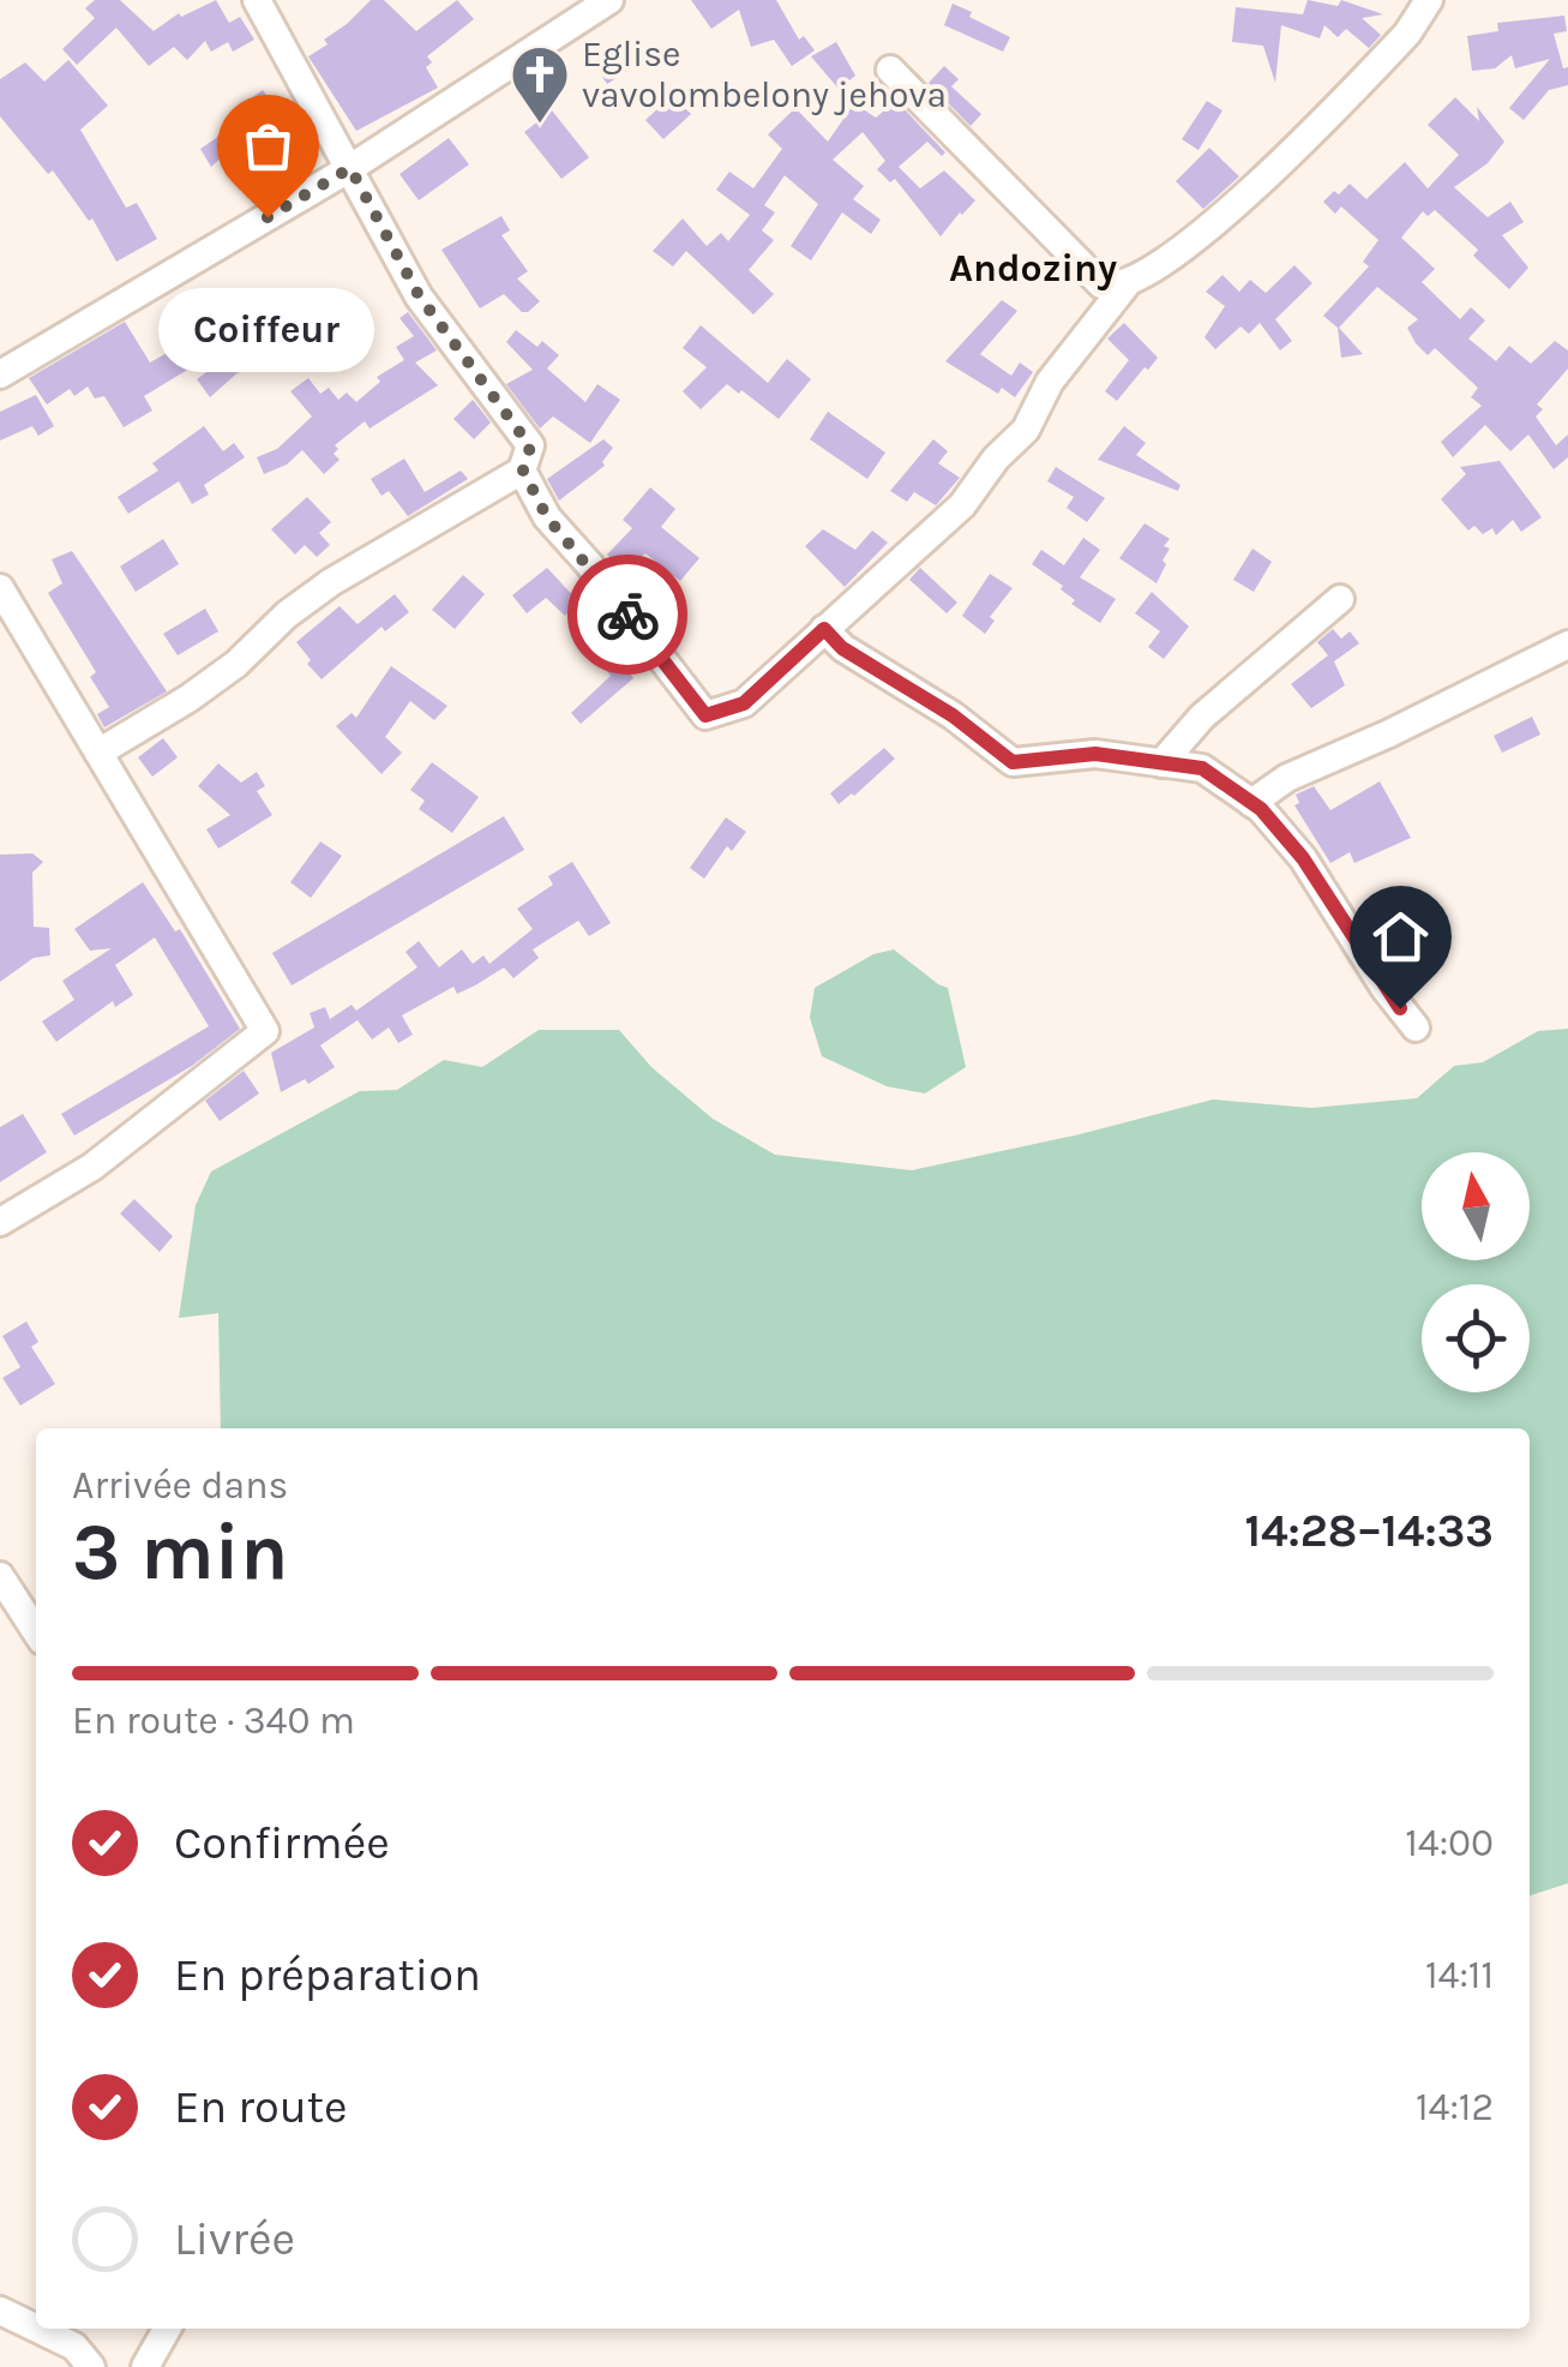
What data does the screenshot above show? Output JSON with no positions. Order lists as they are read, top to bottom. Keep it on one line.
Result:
{"districts":["Andoziny"],"places":{"church":["Eglise vavolombelony jehova"],"other":["Coiffeur"]},"north":"top","page":{"bubble":"Coiffeur","heading":["3 min","Arrivée dans","14:28–14:33"],"bar":"En route · 340 m","list":[["Confirmée","14:00"],["En préparation","14:11"],["En route","14:12"],"Livrée"]}}
